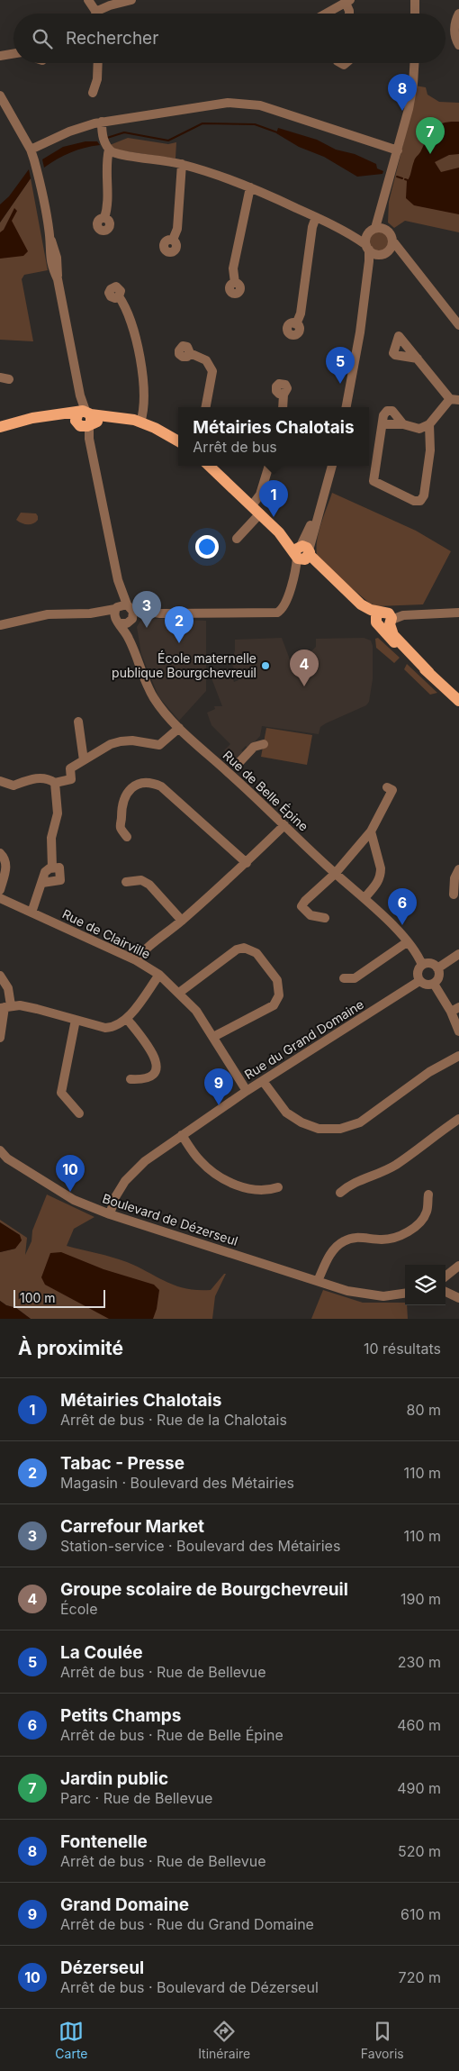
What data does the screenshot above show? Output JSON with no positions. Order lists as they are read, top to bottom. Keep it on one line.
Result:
{"streets":{"street":["Rue de Belle Épine","Rue de Clairville","Rue du Grand Domaine","Boulevard de Dézerseul"]},"crossings":[["Rue de Belle Épine","Rue du Grand Domaine"],["Rue de Clairville","Rue du Grand Domaine"],["Rue du Grand Domaine","Boulevard de Dézerseul"]],"places":["École maternelle publique Bourgchevreuil"],"scale_bar":"100 m","page":{"search":"Rechercher","pins":["8","7","5","1","3","2","4","6","9","10"],"popup":["Métairies Chalotais","Arrêt de bus"],"scale":"100 m","heading":["À proximité","10 résultats"],"list":[{"mark":"1","name":"Métairies Chalotais","note":"Arrêt de bus · Rue de la Chalotais","value":"80 m"},{"mark":"2","name":"Tabac - Presse","note":"Magasin · Boulevard des Métairies","value":"110 m"},{"mark":"3","name":"Carrefour Market","note":"Station-service · Boulevard des Métairies","value":"110 m"},{"mark":"4","name":"Groupe scolaire de Bourgchevreuil","note":"École","value":"190 m"},{"mark":"5","name":"La Coulée","note":"Arrêt de bus · Rue de Bellevue","value":"230 m"},{"mark":"6","name":"Petits Champs","note":"Arrêt de bus · Rue de Belle Épine","value":"460 m"},{"mark":"7","name":"Jardin public","note":"Parc · Rue de Bellevue","value":"490 m"},{"mark":"8","name":"Fontenelle","note":"Arrêt de bus · Rue de Bellevue","value":"520 m"},{"mark":"9","name":"Grand Domaine","note":"Arrêt de bus · Rue du Grand Domaine","value":"610 m"},{"mark":"10","name":"Dézerseul","note":"Arrêt de bus · Boulevard de Dézerseul","value":"720 m"}],"nav":["Carte","Itinéraire","Favoris"]}}
